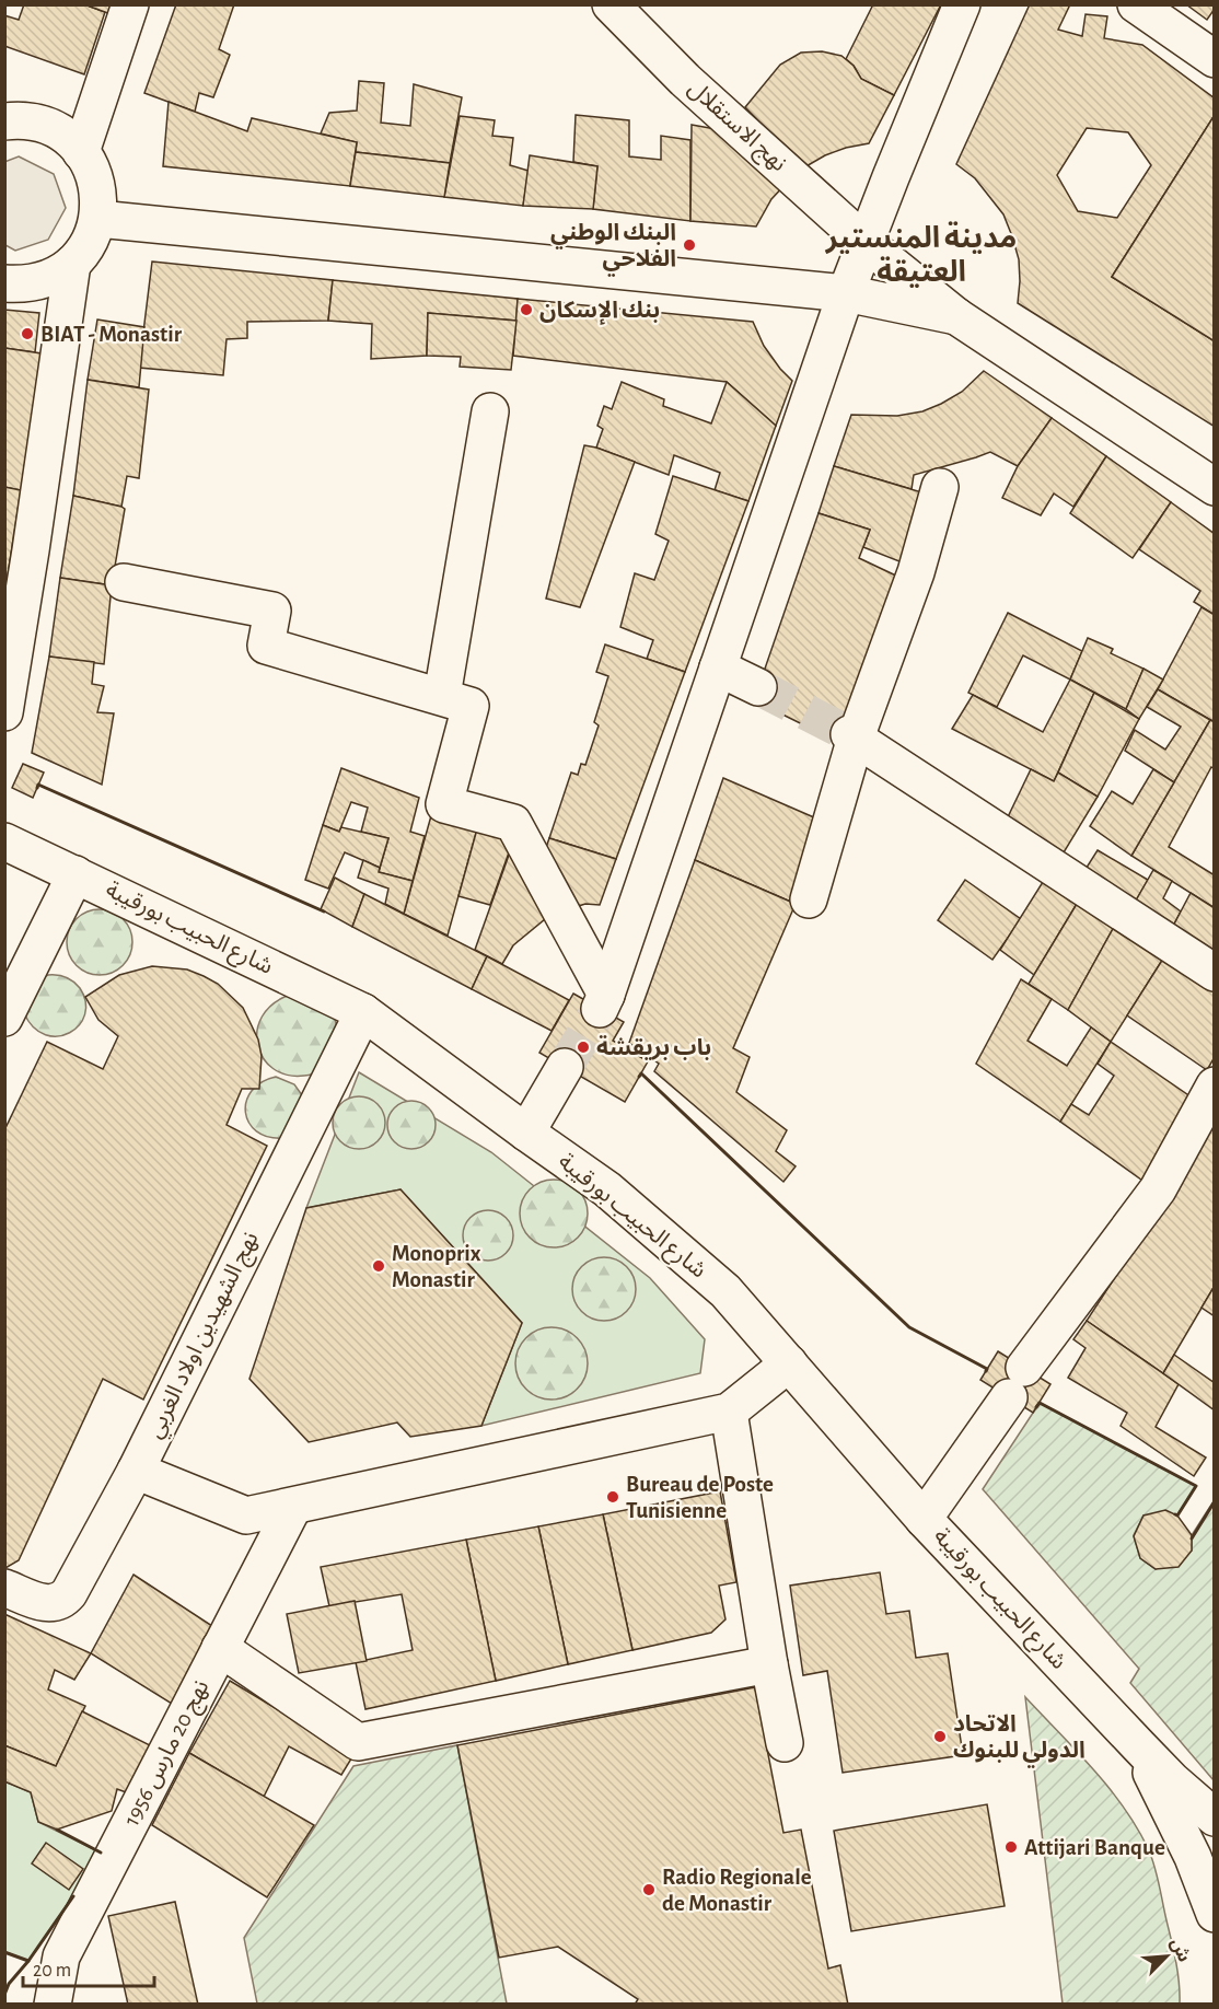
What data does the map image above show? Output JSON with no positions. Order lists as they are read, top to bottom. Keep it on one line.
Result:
{"streets":{"street":["نهج الاستقلال","شارع الحبيب بورقيبة","نهج الشهيدين اولاد الغربي","نهج 20 مارس 1956"]},"crossings":[["شارع الحبيب بورقيبة","نهج الشهيدين اولاد الغربي"]],"districts":["مدينة المنستير العتيقة"],"places":["البنك الوطني الفلاحي","بنك الإسكان","BIAT - Monastir","باب بريقشة","Monoprix Monastir","Bureau de Poste Tunisienne","الاتحاد الدولي للبنوك","Attijari Banque","Radio Regionale de Monastir"],"scale_bar":"20 m","north":"top right"}
